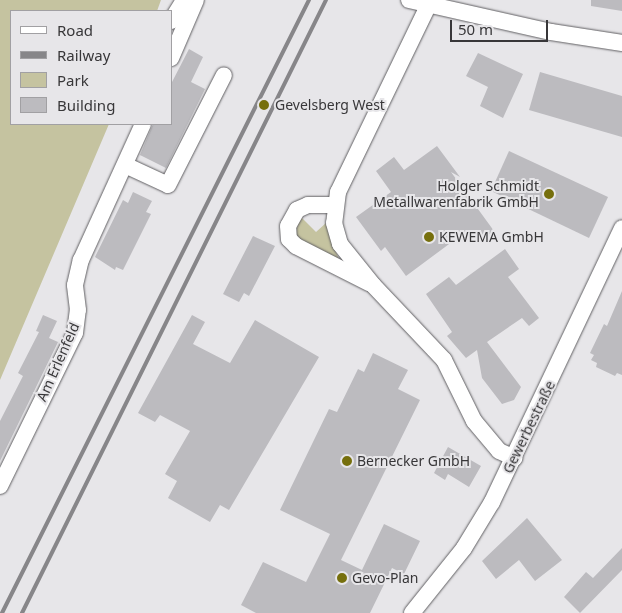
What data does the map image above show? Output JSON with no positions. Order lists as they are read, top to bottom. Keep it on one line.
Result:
{"streets":{"street":["Am Erlenfeld","Gewerbestraße"]},"places":["Gevelsberg West","Holger Schmidt Metallwarenfabrik GmbH","KEWEMA GmbH","Bernecker GmbH","Gevo-Plan"],"legend":["Road","Railway","Park","Building"],"scale_bar":"50 m"}
